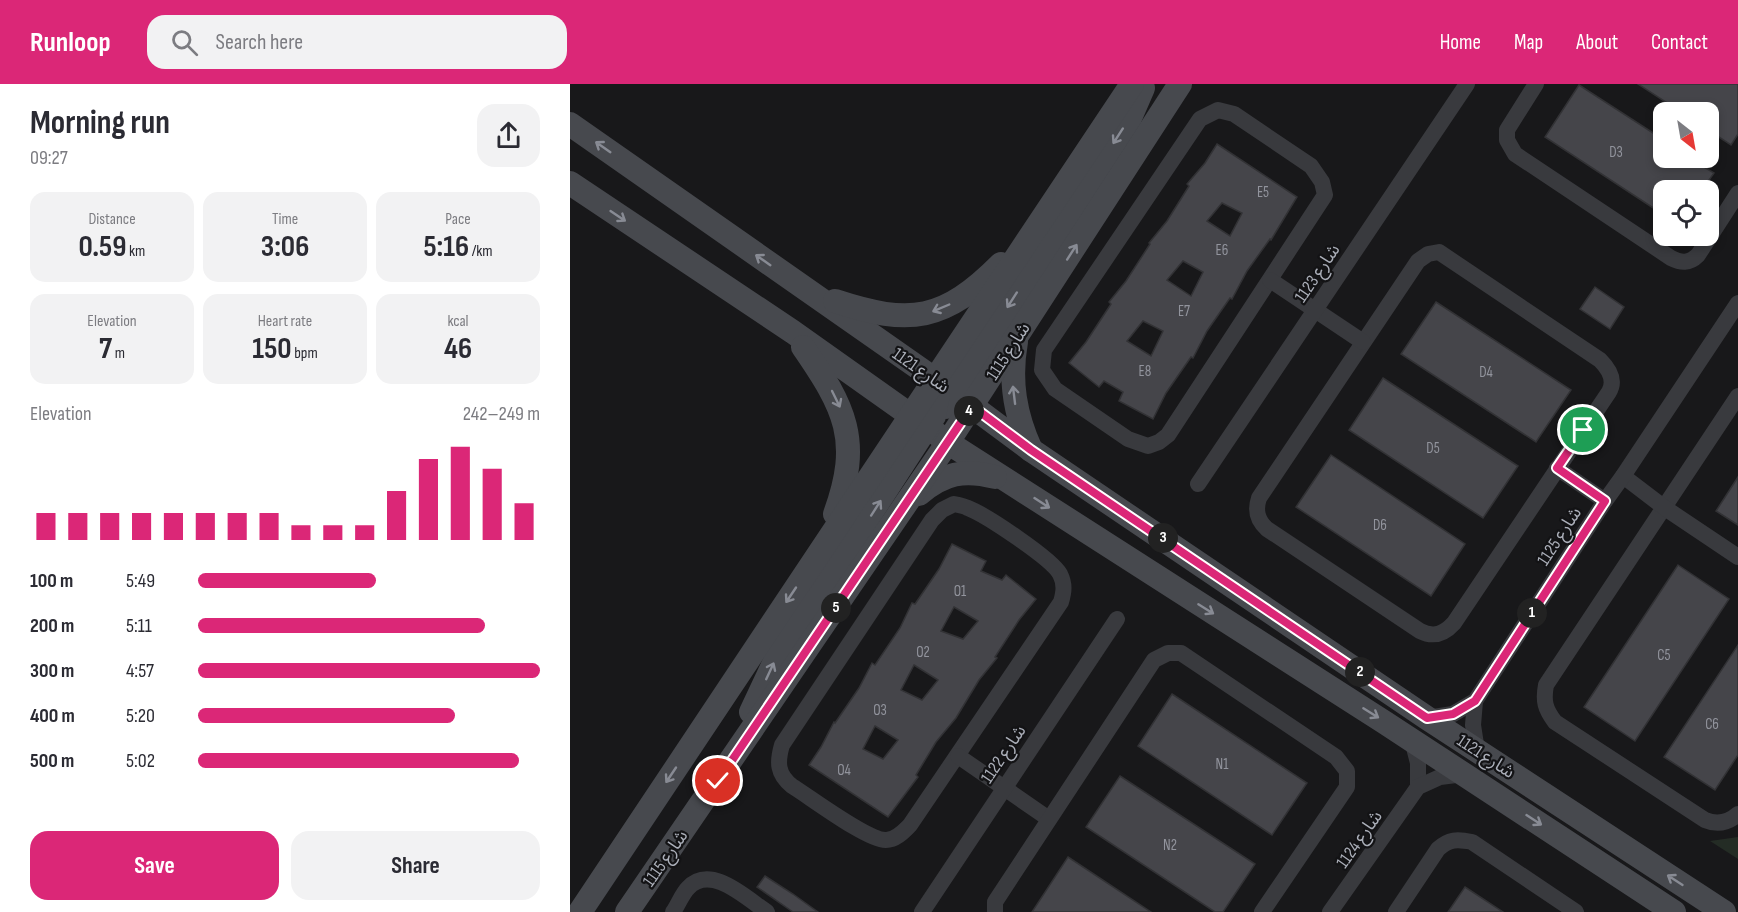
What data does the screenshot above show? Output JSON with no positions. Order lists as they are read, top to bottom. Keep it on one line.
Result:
{"streets":{"street":["شارع 1123","شارع 1115","شارع 1121","شارع 1125","شارع 1122","شارع 1124"]},"crossings":[["شارع 1115","شارع 1121"],["شارع 1121","شارع 1125"]],"house_numbers":["D3","E5","E6","E7","E8","D4","D5","D6","O1","O2","C5","O3","C6","N1","O4","N2"],"north":"bottom right","page":{"header":"Runloop","search":"Search here","nav":["Home","Map","About","Contact"],"heading":["Morning run","09:27"],"stats":[["Distance","0.59 km"],["Time","3:06"],["Pace","5:16 /km"],["Elevation","7 m"],["Heart rate","150 bpm"],["kcal","46"]],"chart":["Elevation","242–249 m"],"pins":["4","3","5","1","2"],"list":[{"name":"100 m","note":"5:49"},{"name":"200 m","note":"5:11"},{"name":"300 m","note":"4:57"},{"name":"400 m","note":"5:20"},{"name":"500 m","note":"5:02"}],"buttons":["Save","Share"]}}
